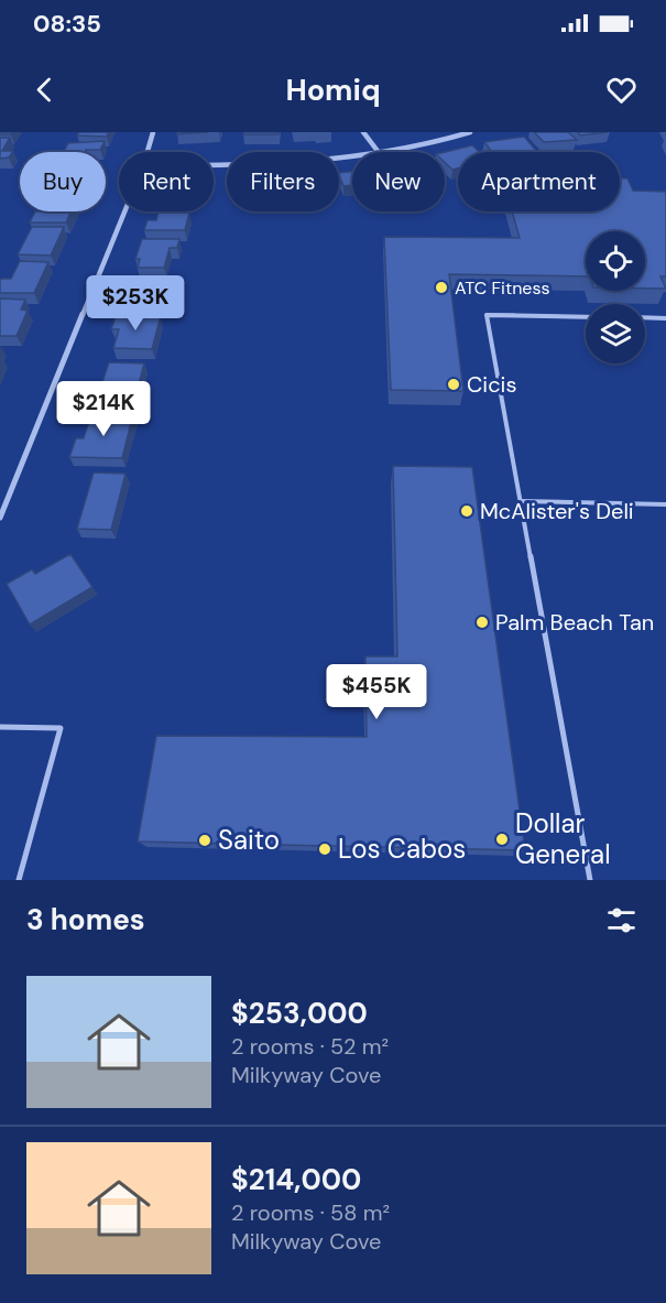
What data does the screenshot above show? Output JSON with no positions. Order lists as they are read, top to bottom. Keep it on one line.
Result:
{"places":["ATC Fitness","Cicis","McAlister's Deli","Palm Beach Tan","Dollar General","Saito","Los Cabos"],"page":{"status":"08:35","header":"Homiq","chip":["Buy","Rent","Filters","New","Apartment"],"price":["$253K","$214K","$455K"],"heading":"3 homes","list":[{"name":"$253,000","note":"2 rooms · 52 m² · Milkyway Cove"},{"name":"$214,000","note":"2 rooms · 58 m² · Milkyway Cove"}]}}
